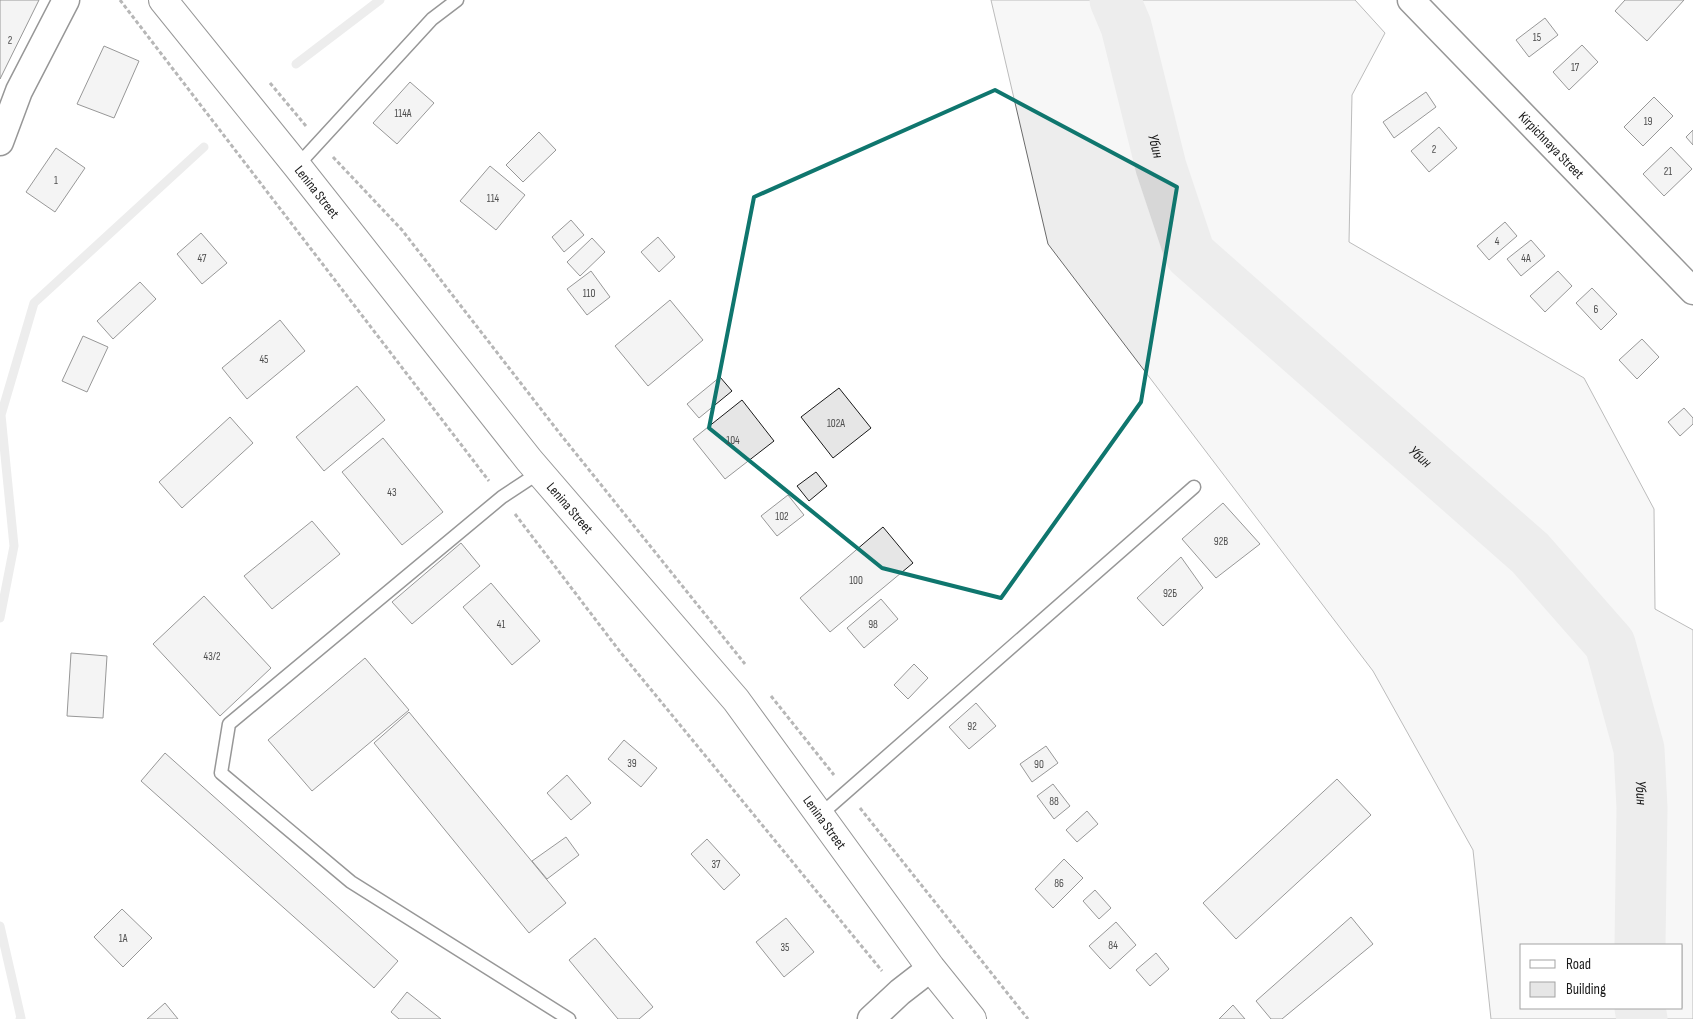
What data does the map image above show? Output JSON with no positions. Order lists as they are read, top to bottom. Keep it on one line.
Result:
{"streets":{"street":["Kirpichnaya Street","Lenina Street"]},"water":["Убин"],"house_numbers":["15","2","17","114А","19","2","21","1","114","4","47","4А","110","6","45","102А","104","43","102","92В","100","92Б","41","98","43/2","92","39","90","88","37","86","1А","84","35"],"legend":["Road","Building"]}
